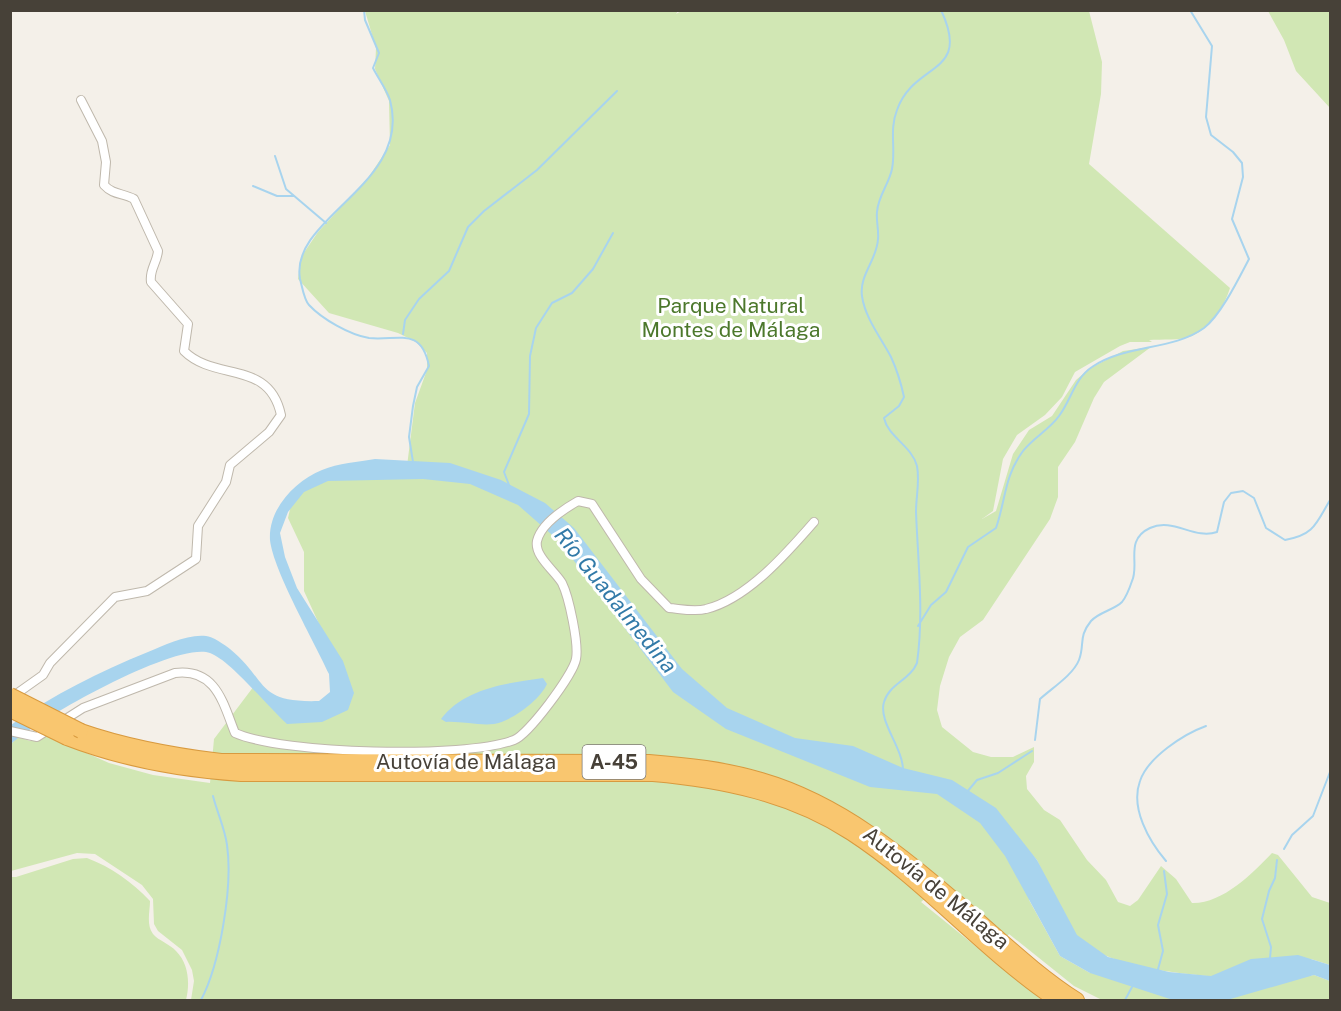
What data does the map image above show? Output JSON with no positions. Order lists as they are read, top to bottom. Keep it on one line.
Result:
{"streets":{"highway":["Autovía de Málaga","A-45"]},"water":["Río Guadalmedina"],"parks":["Parque Natural Montes de Málaga"]}
